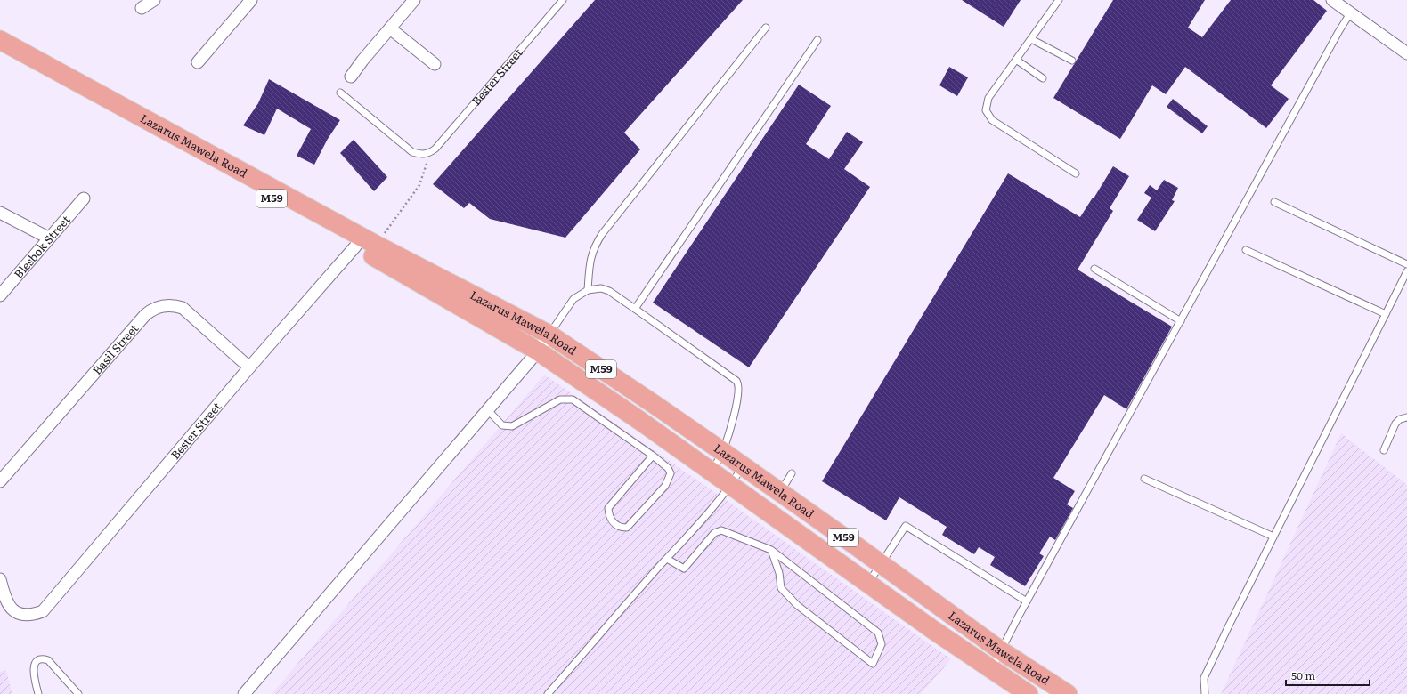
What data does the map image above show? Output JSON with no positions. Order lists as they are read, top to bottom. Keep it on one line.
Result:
{"streets":{"main road":["Lazarus Mawela Road","M59"],"street":["Bester Street","Blesbok Street","Basil Street"]},"crossings":[["Bester Street","Lazarus Mawela Road"],["Bester Street","Basil Street"]],"scale_bar":"50 m"}
